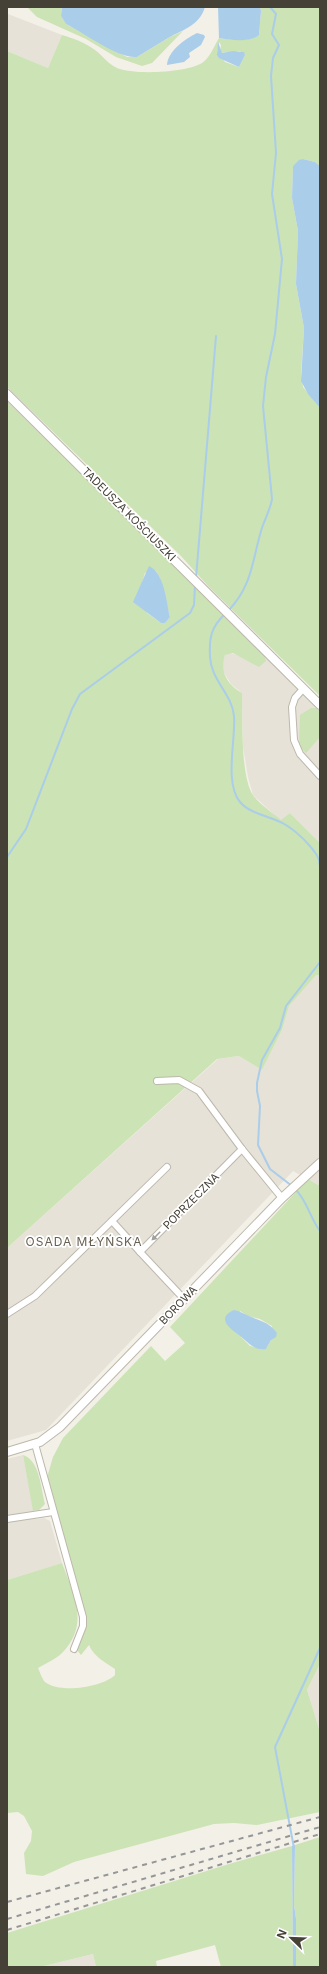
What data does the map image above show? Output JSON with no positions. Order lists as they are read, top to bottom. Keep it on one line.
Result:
{"streets":{"street":["TADEUSZA KOŚCIUSZKI","POPRZECZNA","BOROWA"]},"districts":["OSADA MŁYŃSKA"],"north":"top left"}
